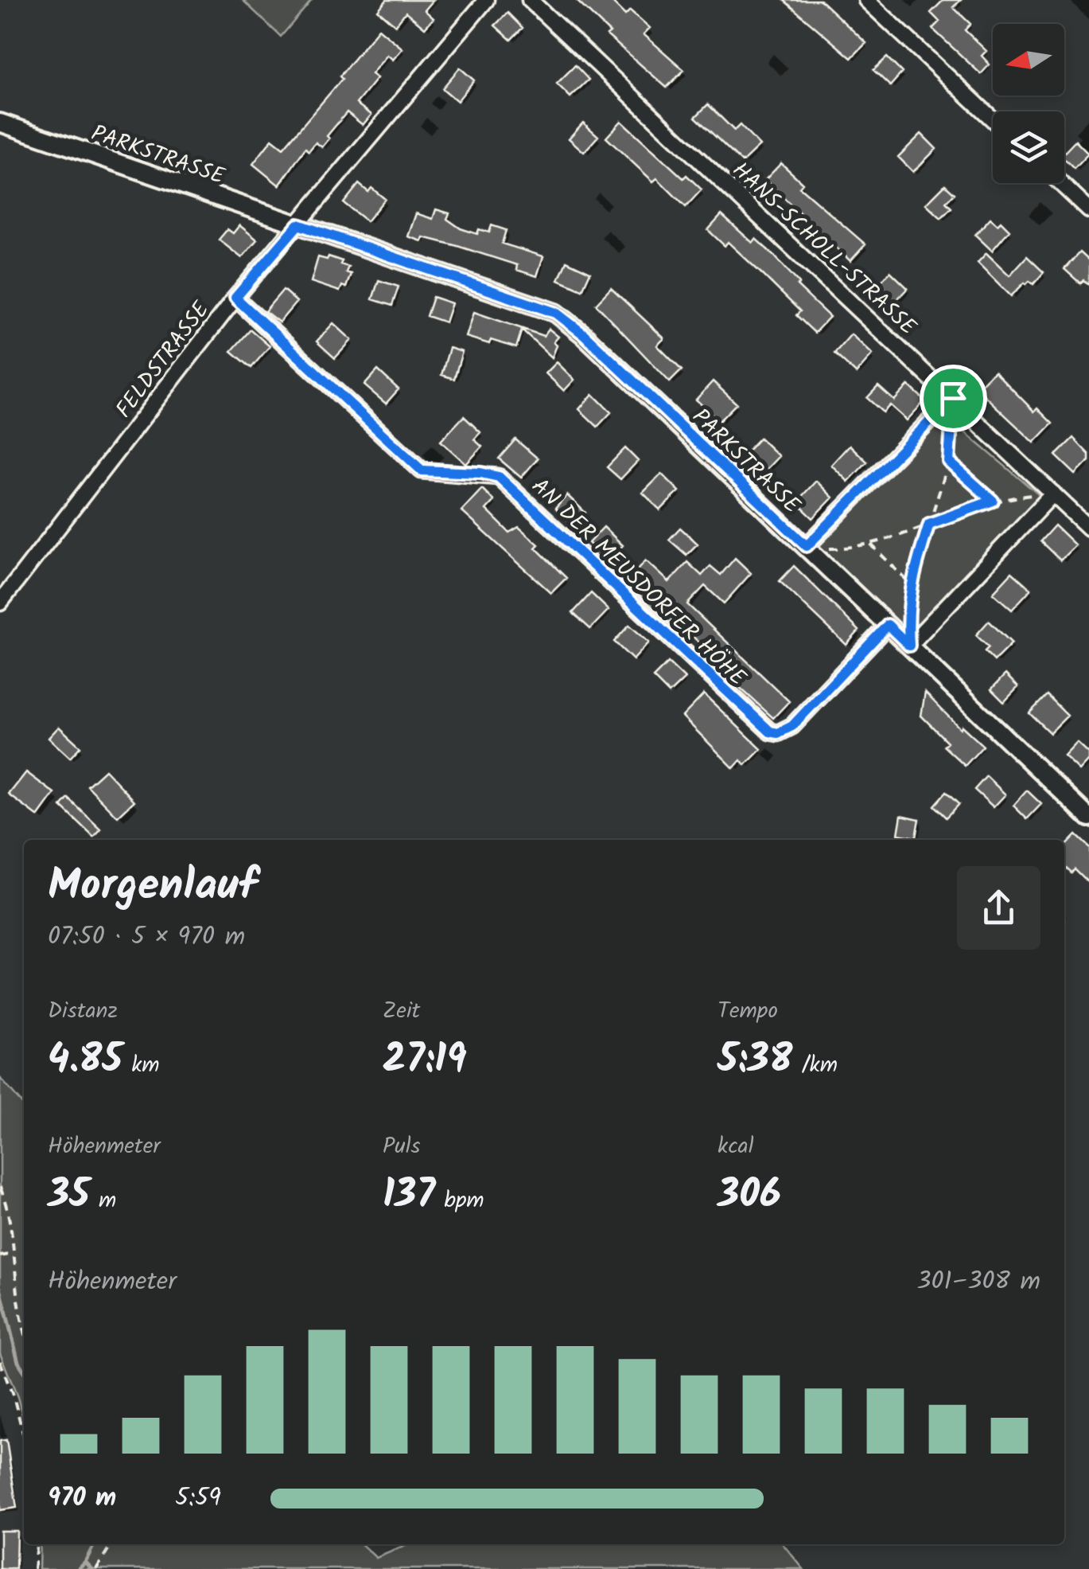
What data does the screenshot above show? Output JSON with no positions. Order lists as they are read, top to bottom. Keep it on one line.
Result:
{"streets":{"street":["PARKSTRASSE","HANS-SCHOLL-STRASSE","FELDSTRASSE","AN DER MEUSDORFER HÖHE"]},"crossings":[["PARKSTRASSE","FELDSTRASSE"],["PARKSTRASSE","AN DER MEUSDORFER HÖHE"],["FELDSTRASSE","AN DER MEUSDORFER HÖHE"]],"north":"left","page":{"heading":["Morgenlauf","07:50 · 5 × 970 m"],"stats":[["Distanz","4.85 km"],["Zeit","27:19"],["Tempo","5:38 /km"],["Höhenmeter","35 m"],["Puls","137 bpm"],["kcal","306"]],"chart":["Höhenmeter","301–308 m"],"list":[{"name":"970 m","note":"5:59"}]}}
